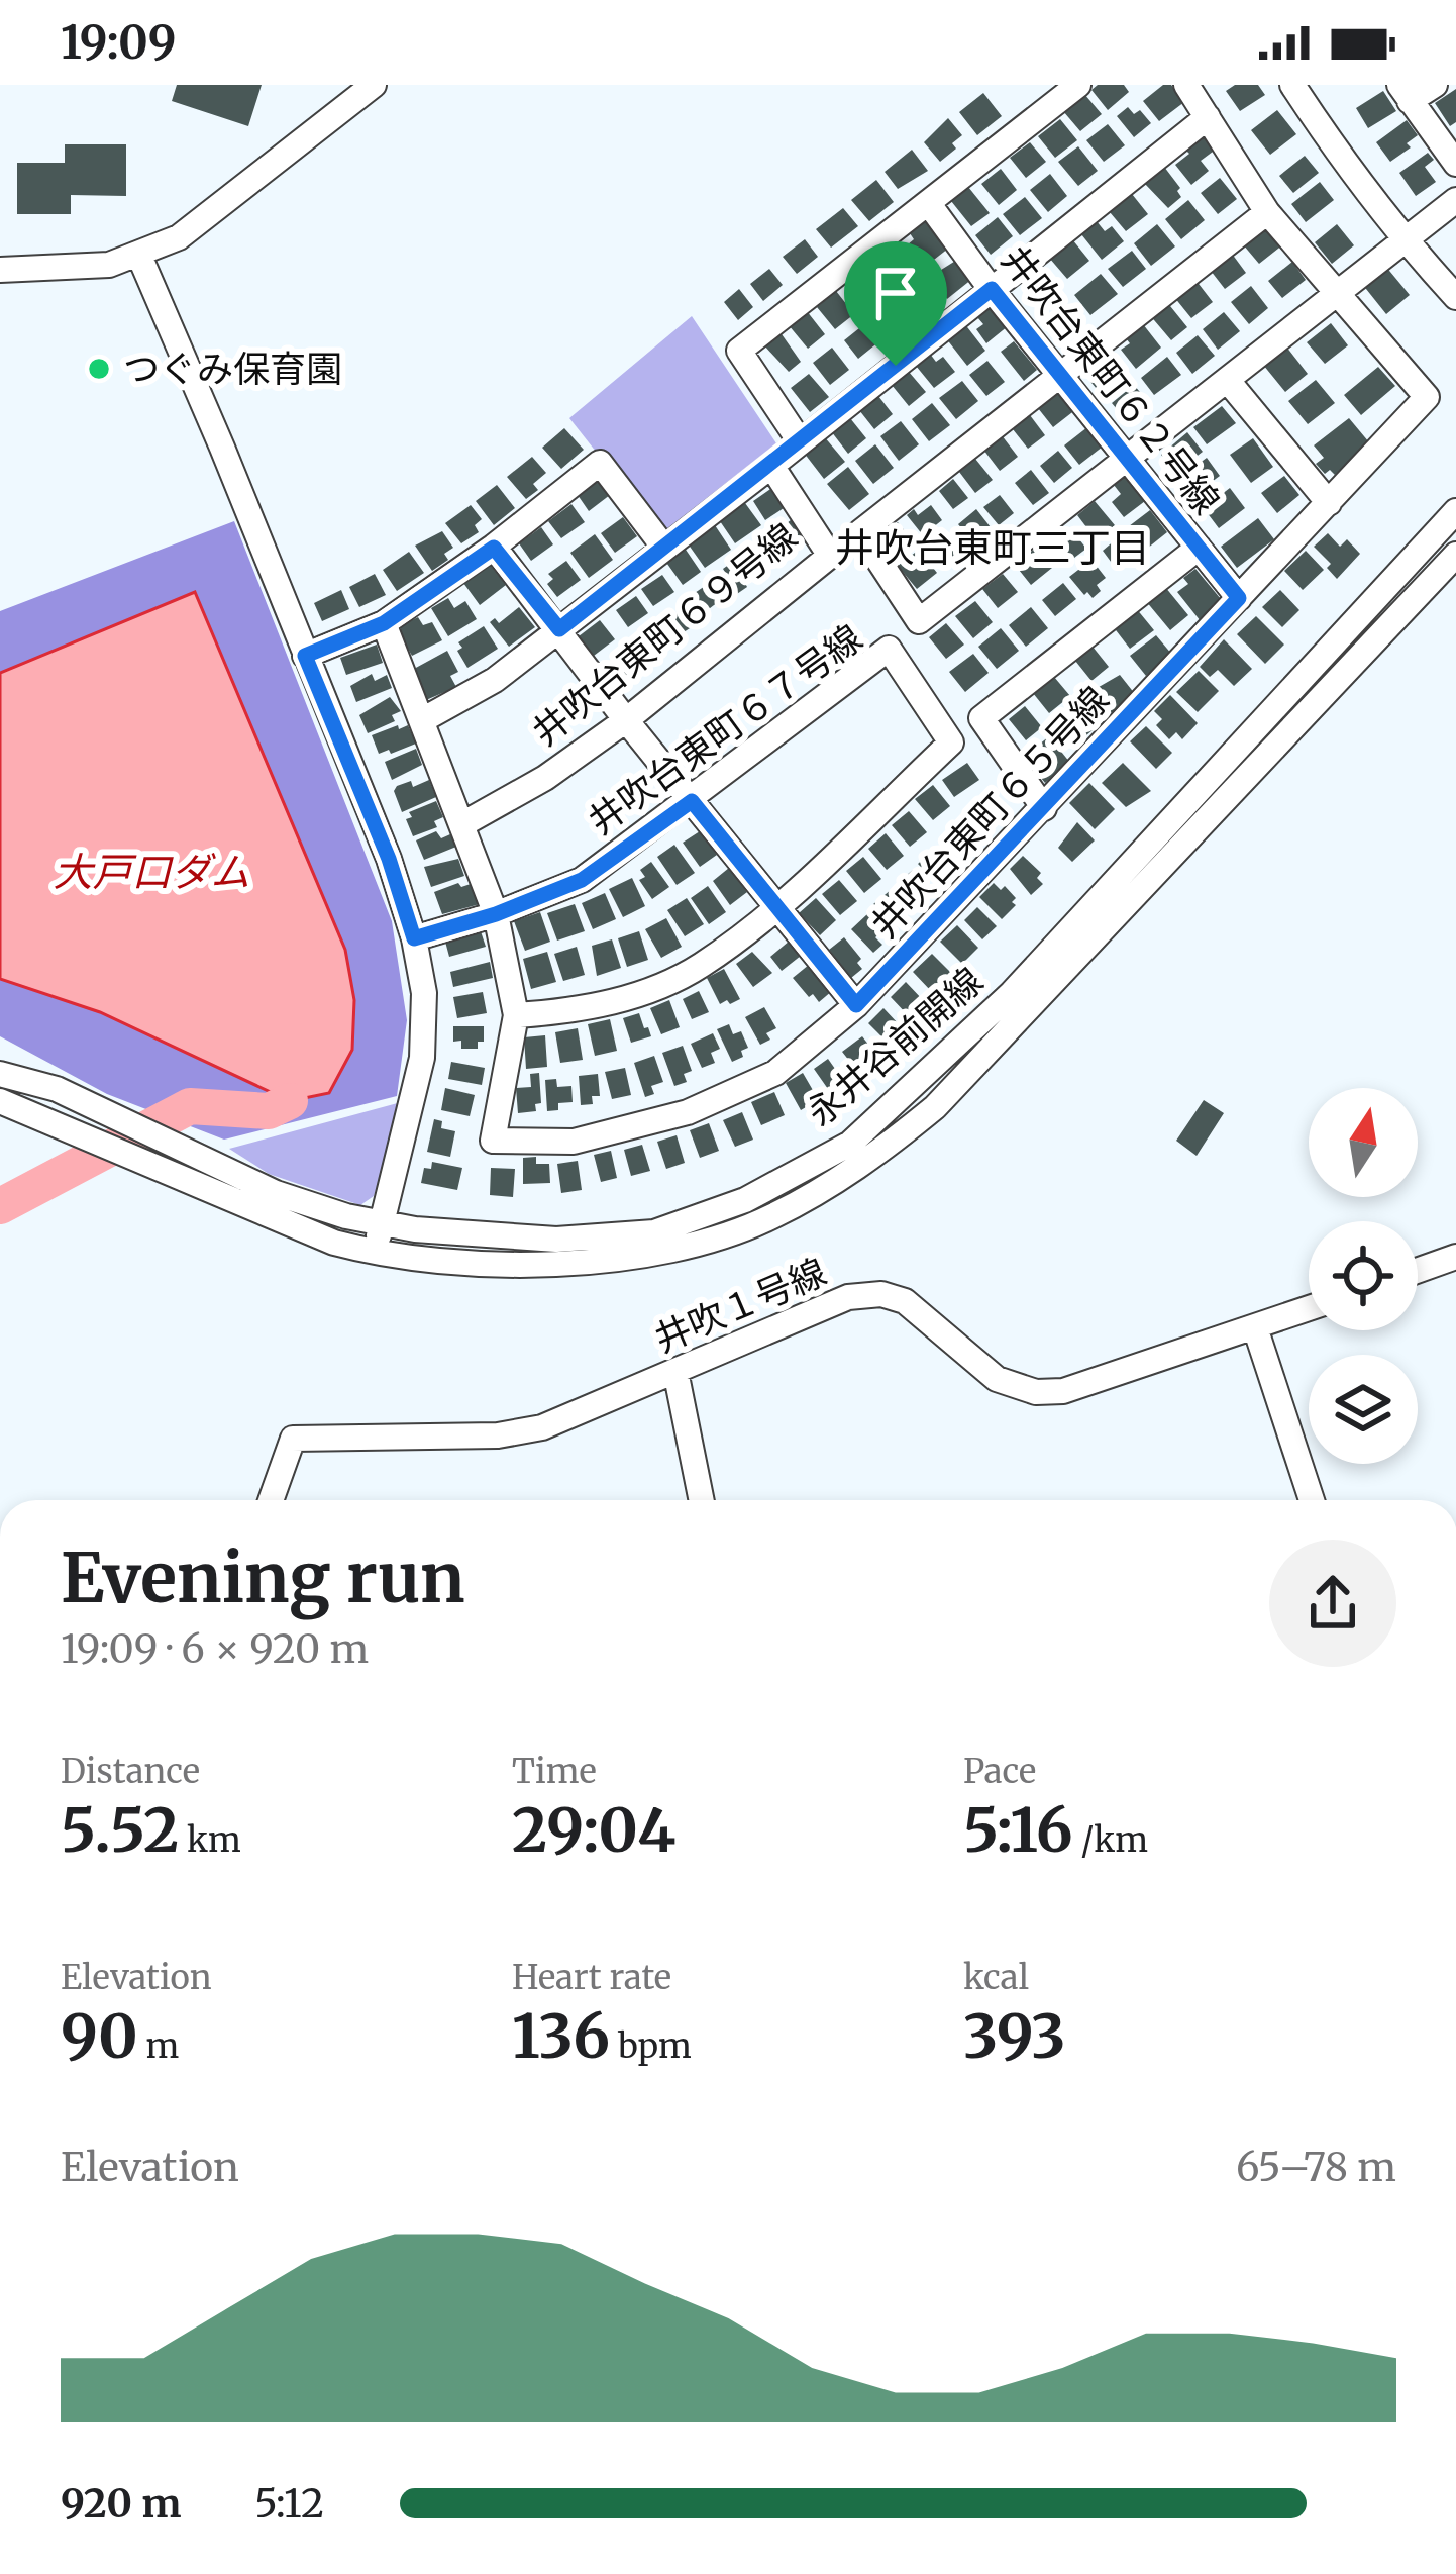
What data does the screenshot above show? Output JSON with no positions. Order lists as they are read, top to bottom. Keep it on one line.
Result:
{"streets":{"street":["井吹台東町６２号線","井吹台東町６９号線","井吹台東町６７号線","井吹台東町６５号線","永井谷前開線","井吹１号線"]},"crossings":[["井吹台東町６２号線","井吹台東町６５号線"],["井吹台東町６９号線","井吹台東町６５号線"],["井吹台東町６７号線","井吹台東町６５号線"]],"districts":["井吹台東町三丁目"],"water":["大戸口ダム"],"places":["つぐみ保育園"],"north":"top","page":{"status":"19:09","heading":["Evening run","19:09 · 6 × 920 m"],"stats":[["Distance","5.52 km"],["Time","29:04"],["Pace","5:16 /km"],["Elevation","90 m"],["Heart rate","136 bpm"],["kcal","393"]],"chart":["Elevation","65–78 m"],"list":[{"name":"920 m","note":"5:12"}]}}
